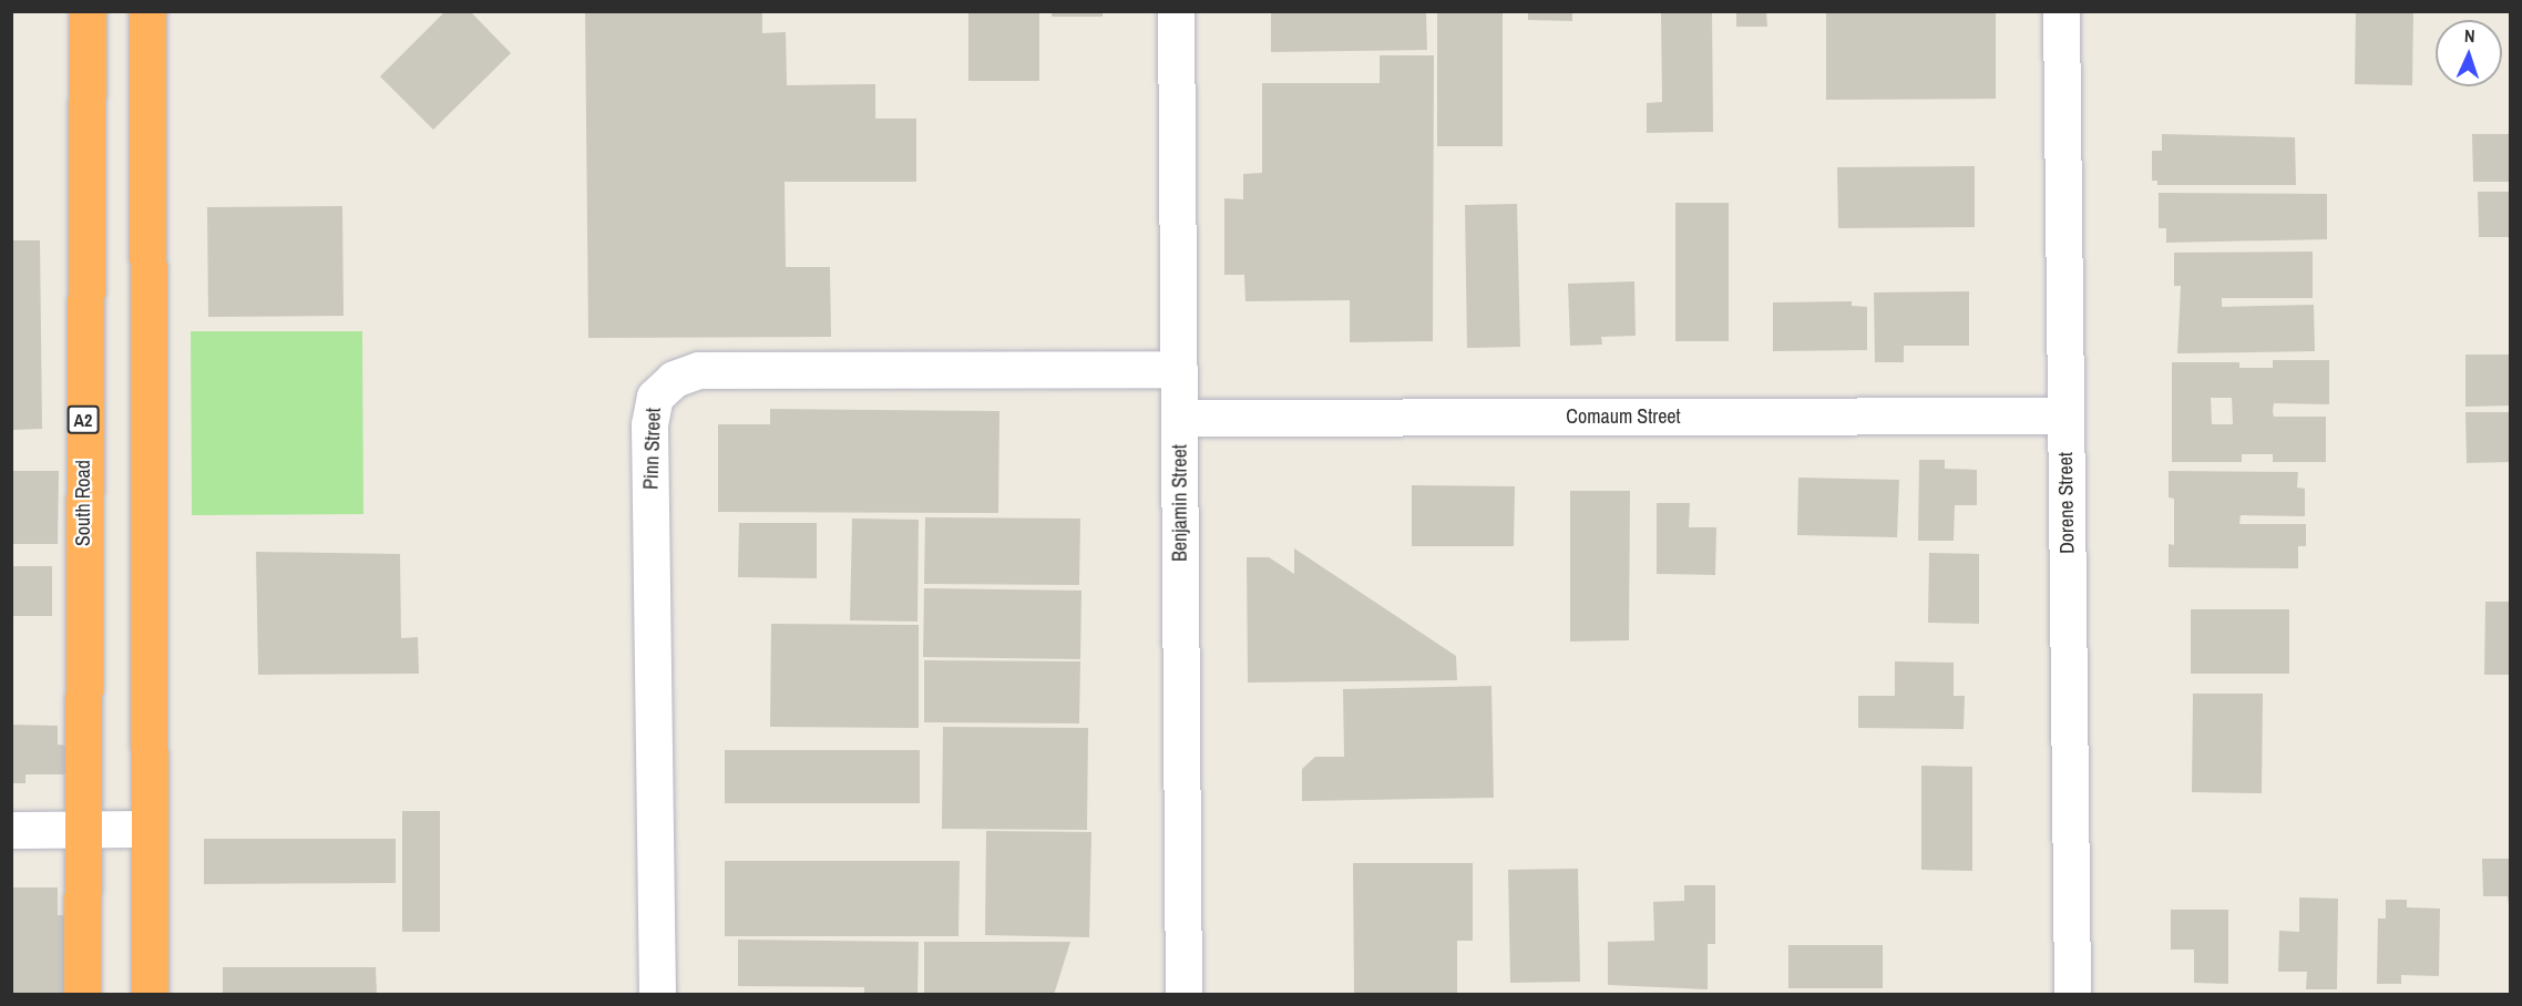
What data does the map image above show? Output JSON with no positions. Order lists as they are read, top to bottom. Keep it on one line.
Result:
{"streets":{"highway":["A2","South Road"],"street":["Comaum Street","Pinn Street","Benjamin Street","Dorene Street"]},"crossings":[["Comaum Street","Benjamin Street"],["Comaum Street","Dorene Street"],["Pinn Street","Benjamin Street"]],"north":"top"}
